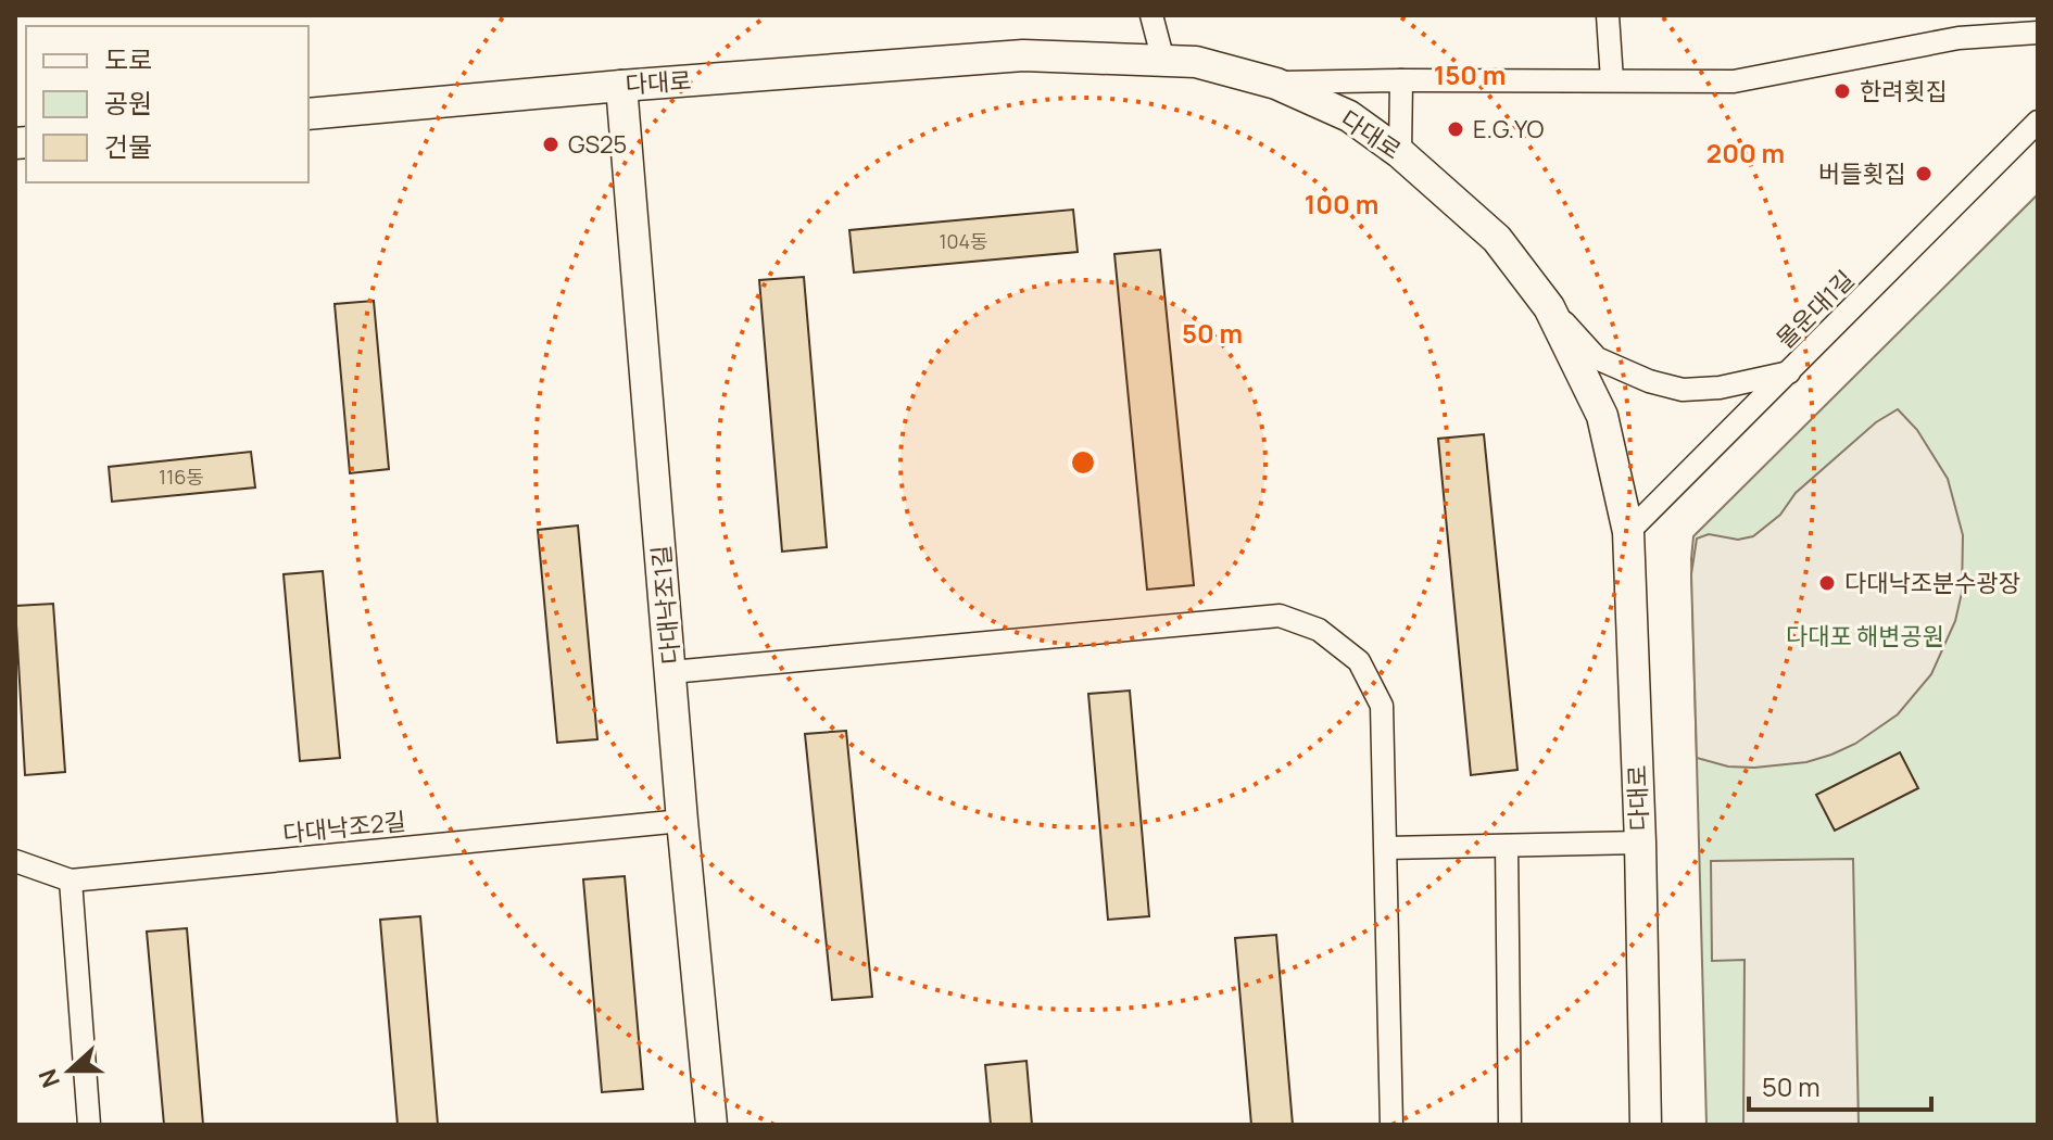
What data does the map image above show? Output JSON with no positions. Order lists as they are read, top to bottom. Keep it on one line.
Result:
{"streets":{"main road":["다대로","다대낙조1길"],"street":["몰운대1길","다대낙조2길"]},"crossings":[["다대로","몰운대1길"],["다대로","다대낙조1길"],["다대낙조1길","다대낙조2길"]],"parks":["다대포 해변공원"],"places":["한려횟집","E.G.YO","GS25","버들횟집","다대낙조분수광장"],"house_numbers":["104동","116동"],"legend":["도로","공원","건물"],"scale_bar":"50 m","north":"left","rings":["150 m","200 m","100 m","50 m"]}
